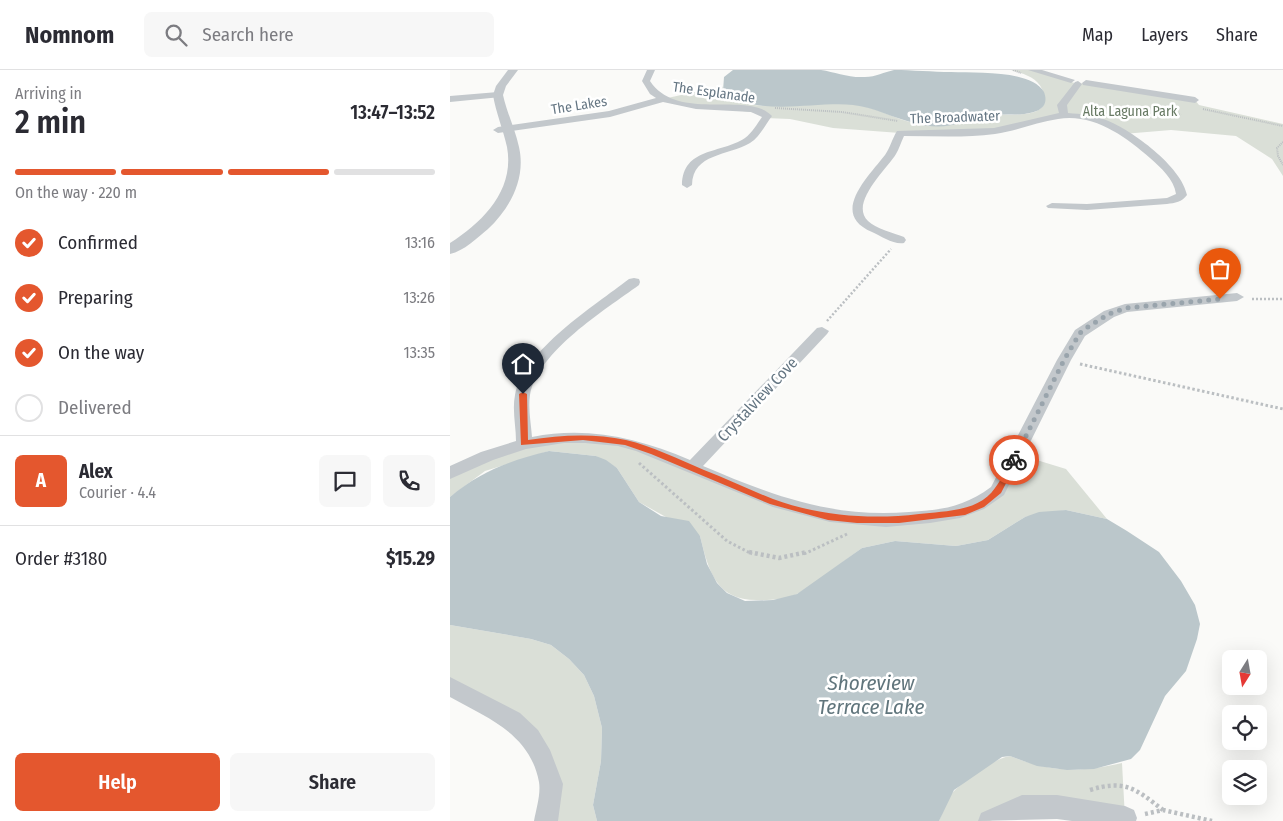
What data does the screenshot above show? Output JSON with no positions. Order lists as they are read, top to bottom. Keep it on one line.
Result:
{"streets":{"street":["The Esplanade","The Lakes","The Broadwater","Crystalview Cove"]},"crossings":[["The Esplanade","The Lakes"]],"water":["Shoreview Terrace Lake"],"parks":["Alta Laguna Park"],"north":"bottom","page":{"header":"Nomnom","search":"Search here","nav":["Map","Layers","Share"],"heading":["2 min","Arriving in","13:47–13:52"],"panel":["Alex","Courier · 4.4","Order #3180","$15.29"],"bar":"On the way · 220 m","list":[["Confirmed","13:16"],["Preparing","13:26"],["On the way","13:35"],"Delivered"],"round":"A","buttons":["Help","Share"]}}
